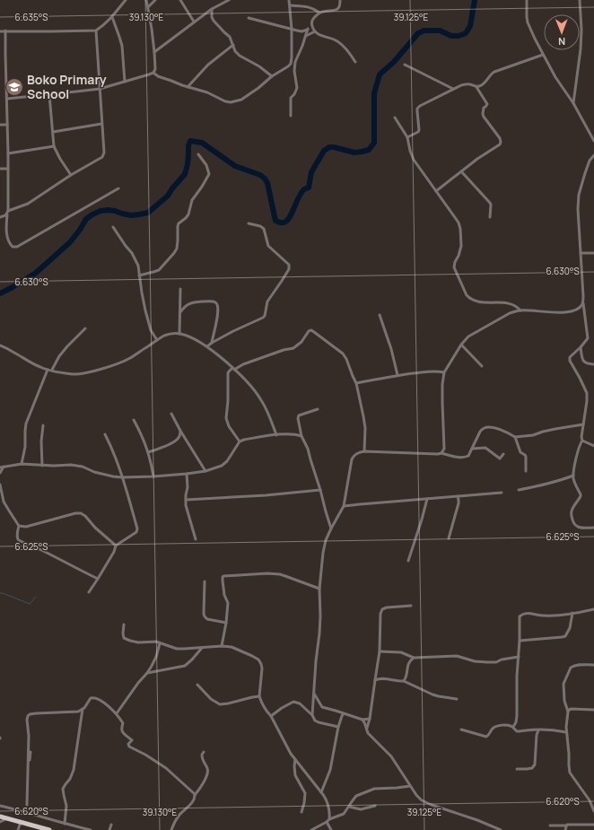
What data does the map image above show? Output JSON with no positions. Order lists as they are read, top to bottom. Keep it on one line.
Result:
{"places":{"school or university":["Boko Primary School"]},"north":"bottom","coordinates":["6.635°S","39.130°E","39.125°E","6.630°S","6.625°S","6.620°S"]}
